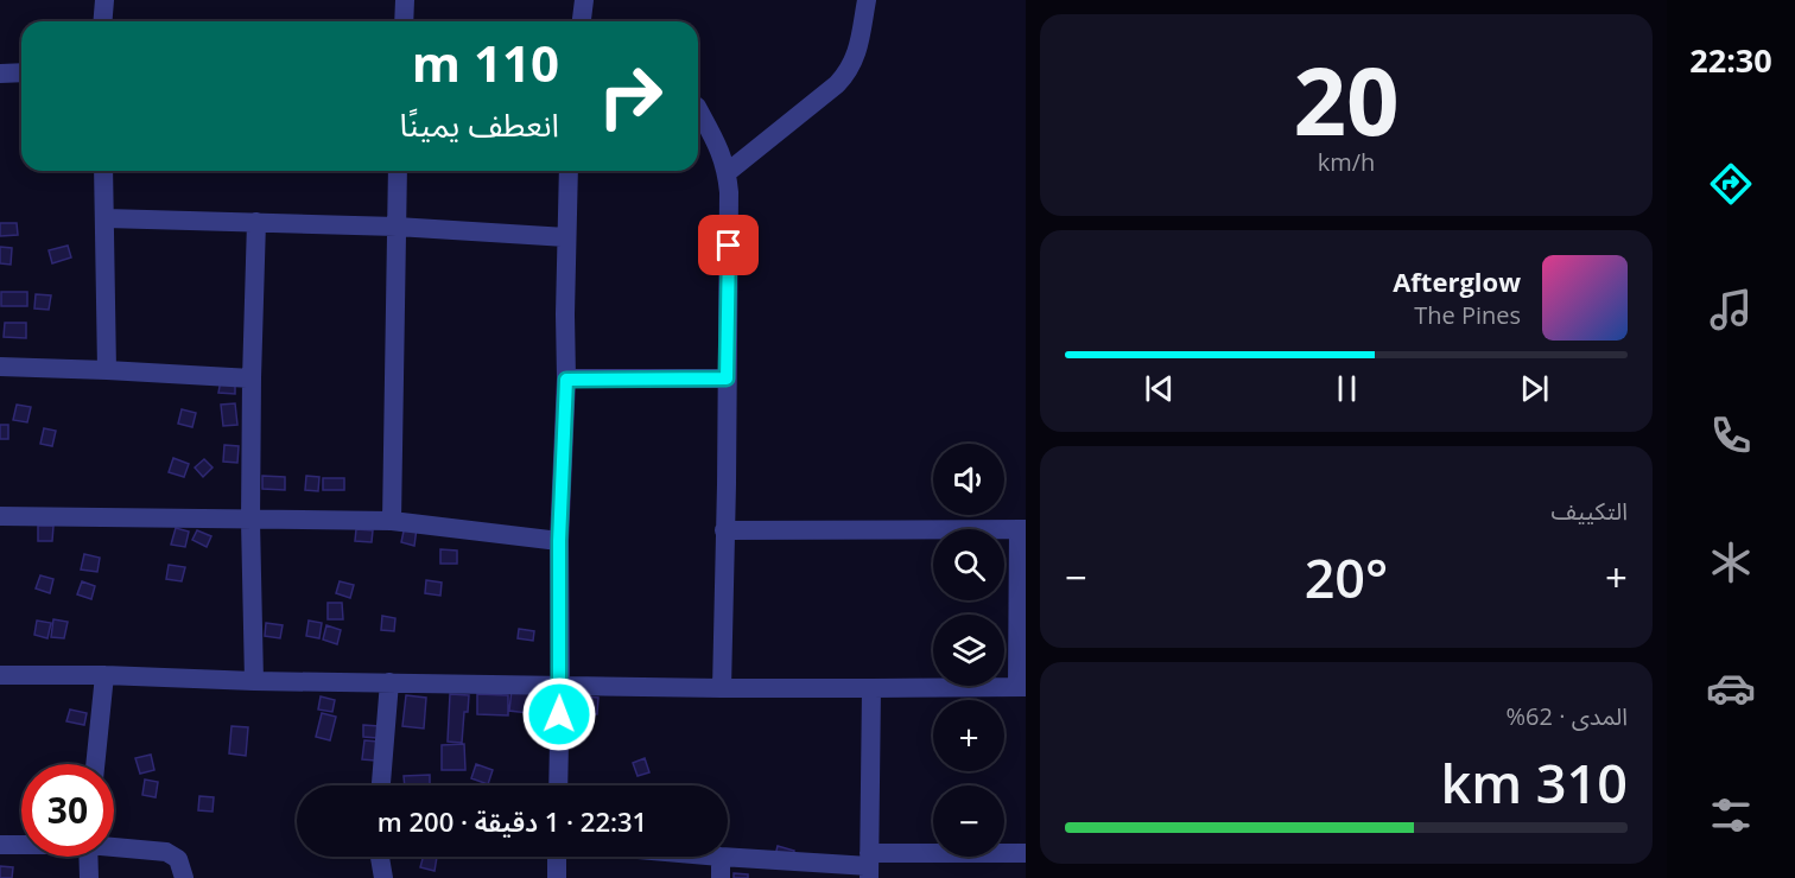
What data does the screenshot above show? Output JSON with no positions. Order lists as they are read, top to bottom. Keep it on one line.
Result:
{"page":{"tabs":"22:30","tile":[["20","km/h"],"التكييف",["المدى · 62%","310 km"]],"turn":["110 m","انعطف يمينًا"],"song":["Afterglow","The Pines"],"map_buttons":["+","−"],"heat":["−","20°","+"],"limit":"30","trip":"22:31 · 1 دقيقة · 200 m"}}
